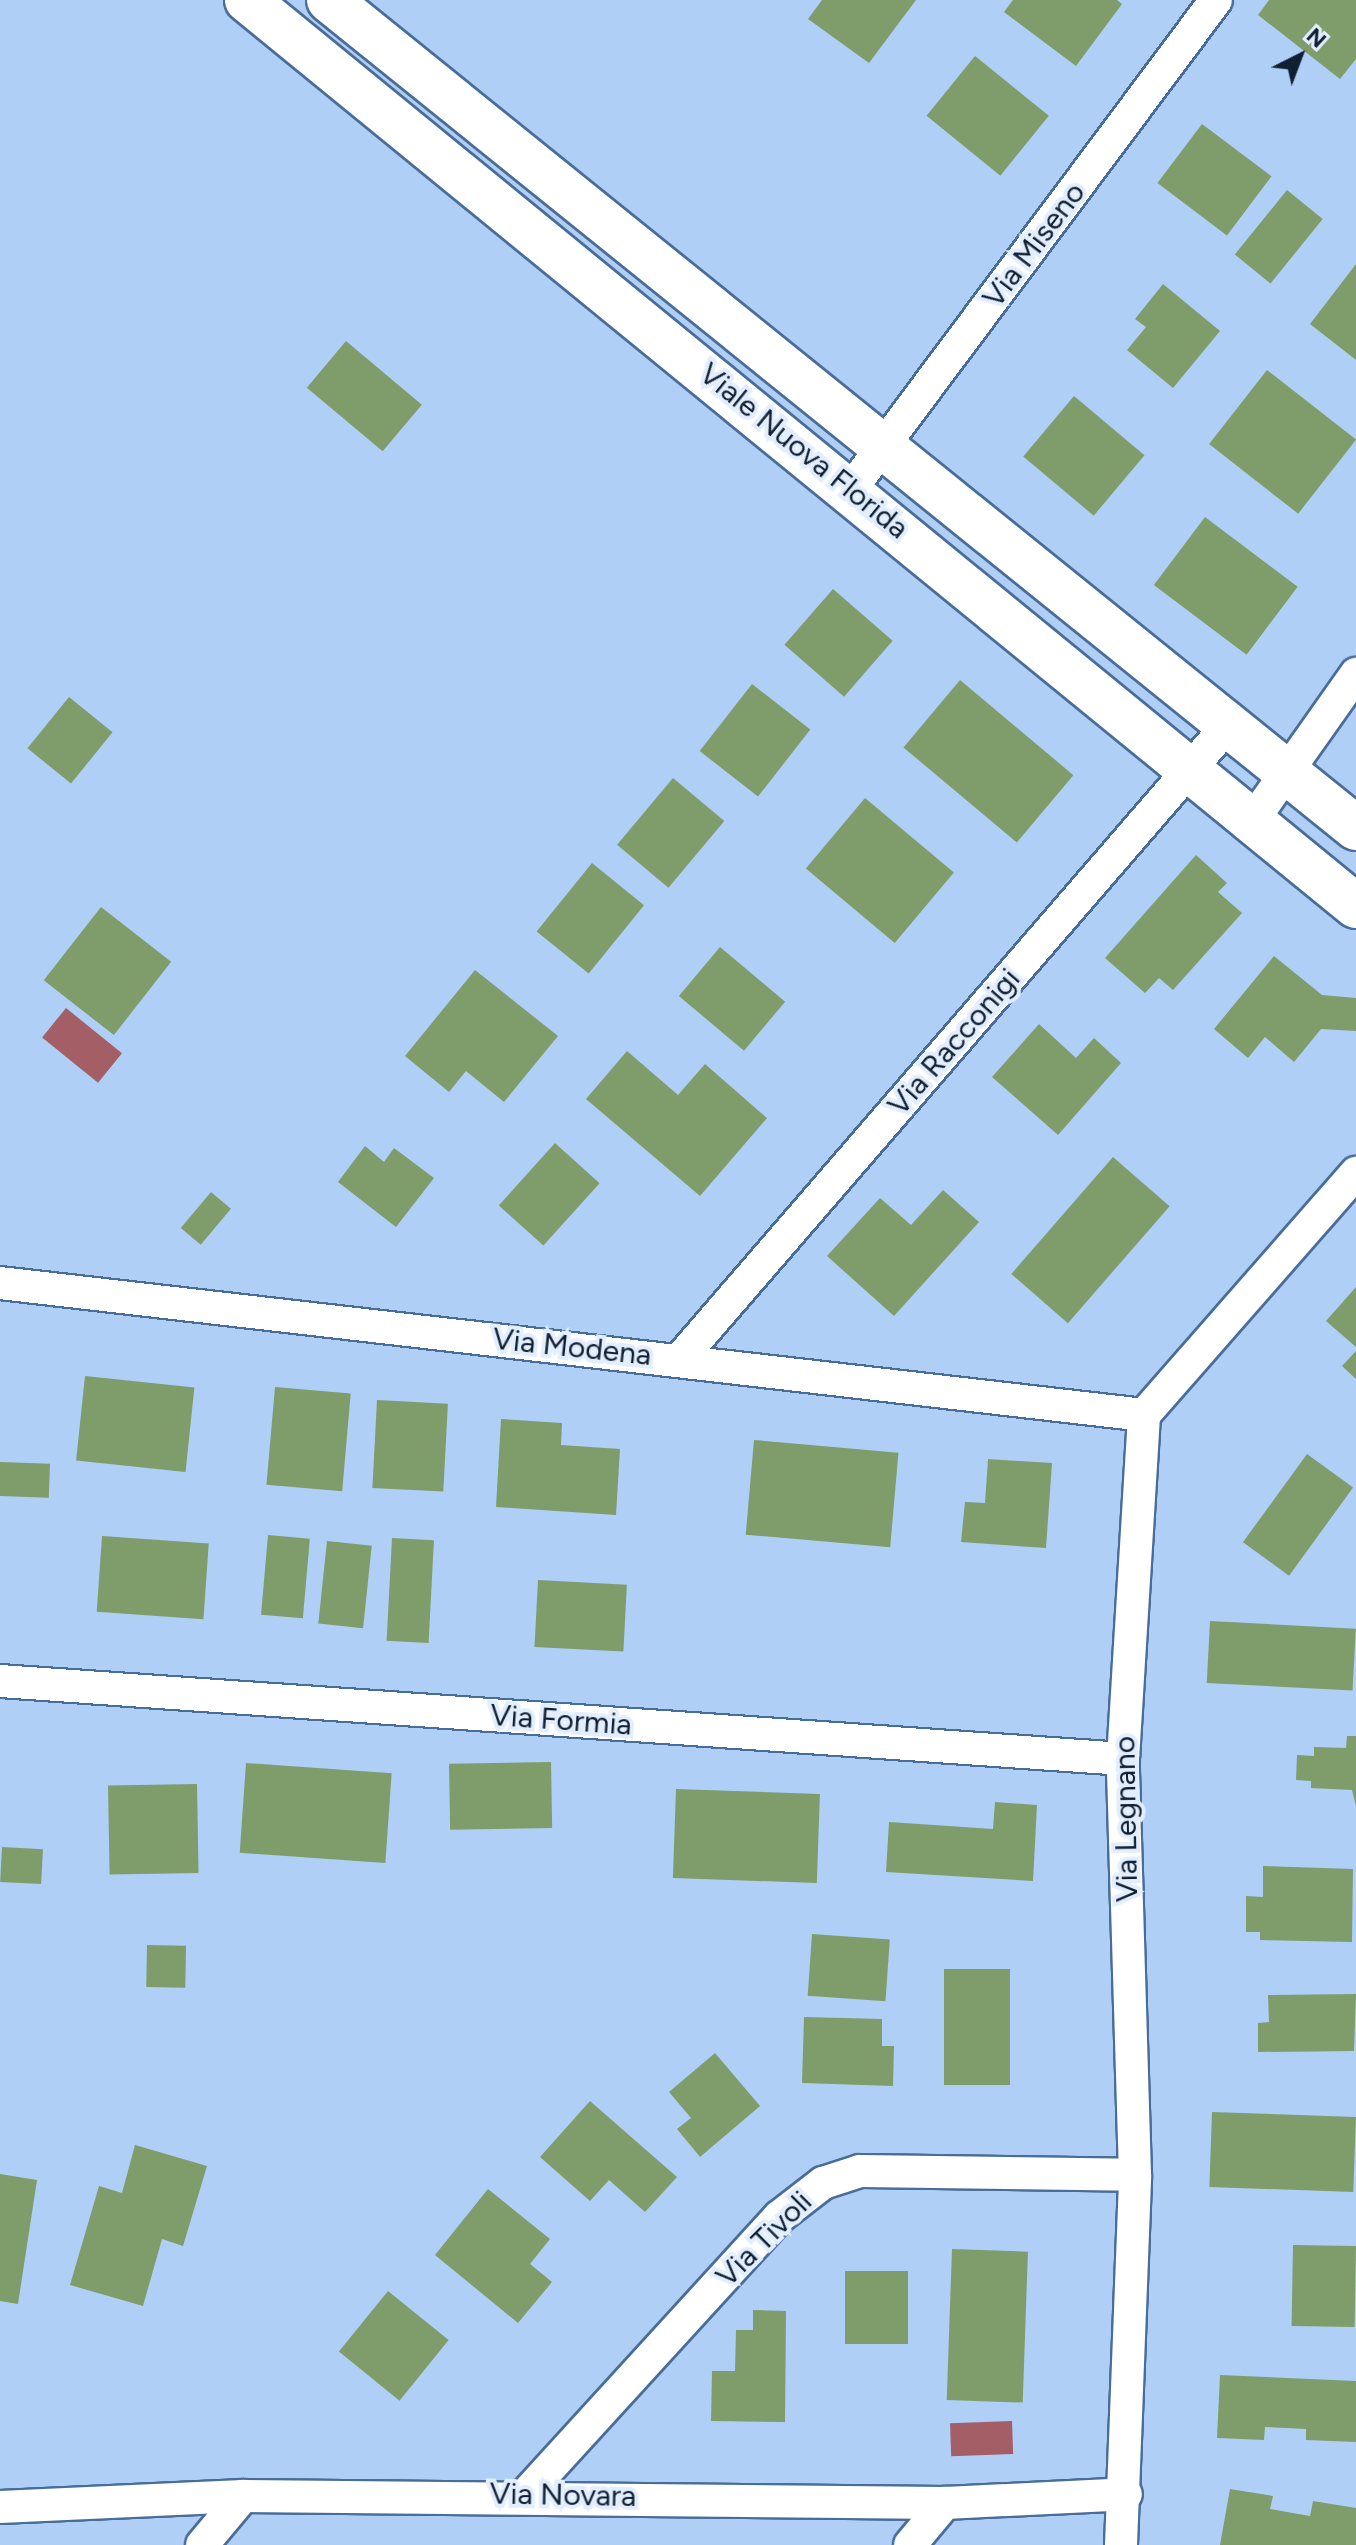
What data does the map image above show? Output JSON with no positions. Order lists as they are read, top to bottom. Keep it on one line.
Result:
{"streets":{"street":["Via Miseno","Viale Nuova Florida","Via Racconigi","Via Modena","Via Formia","Via Legnano","Via Tivoli","Via Novara"]},"crossings":[["Via Miseno","Viale Nuova Florida"],["Viale Nuova Florida","Via Racconigi"],["Via Racconigi","Via Modena"],["Via Modena","Via Legnano"],["Via Formia","Via Legnano"],["Via Legnano","Via Tivoli"],["Via Legnano","Via Novara"],["Via Tivoli","Via Novara"]],"north":"top right"}
